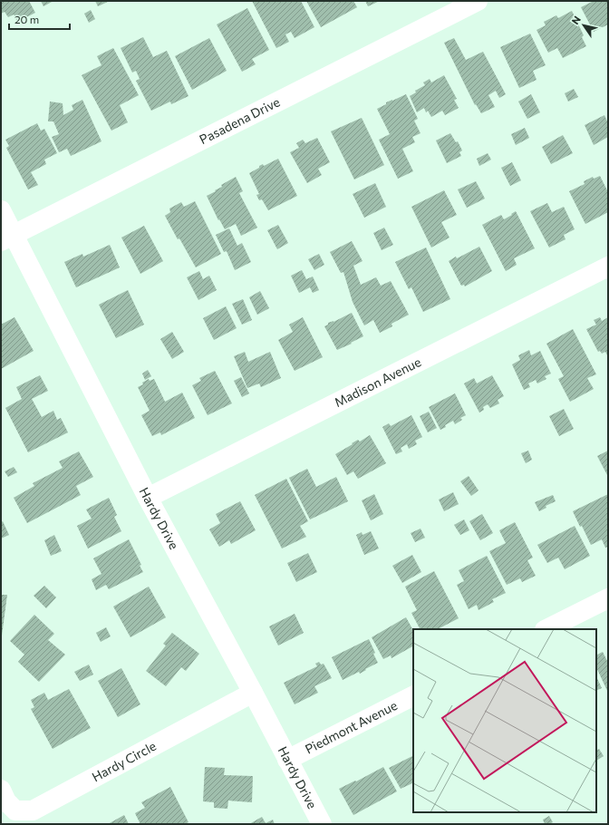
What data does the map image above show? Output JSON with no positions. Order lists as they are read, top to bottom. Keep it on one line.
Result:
{"streets":{"street":["Pasadena Drive","Madison Avenue","Hardy Drive","Piedmont Avenue","Hardy Circle"]},"crossings":[["Pasadena Drive","Hardy Drive"],["Madison Avenue","Hardy Drive"],["Hardy Drive","Piedmont Avenue"],["Hardy Drive","Hardy Circle"]],"scale_bar":"20 m","north":"top left"}
